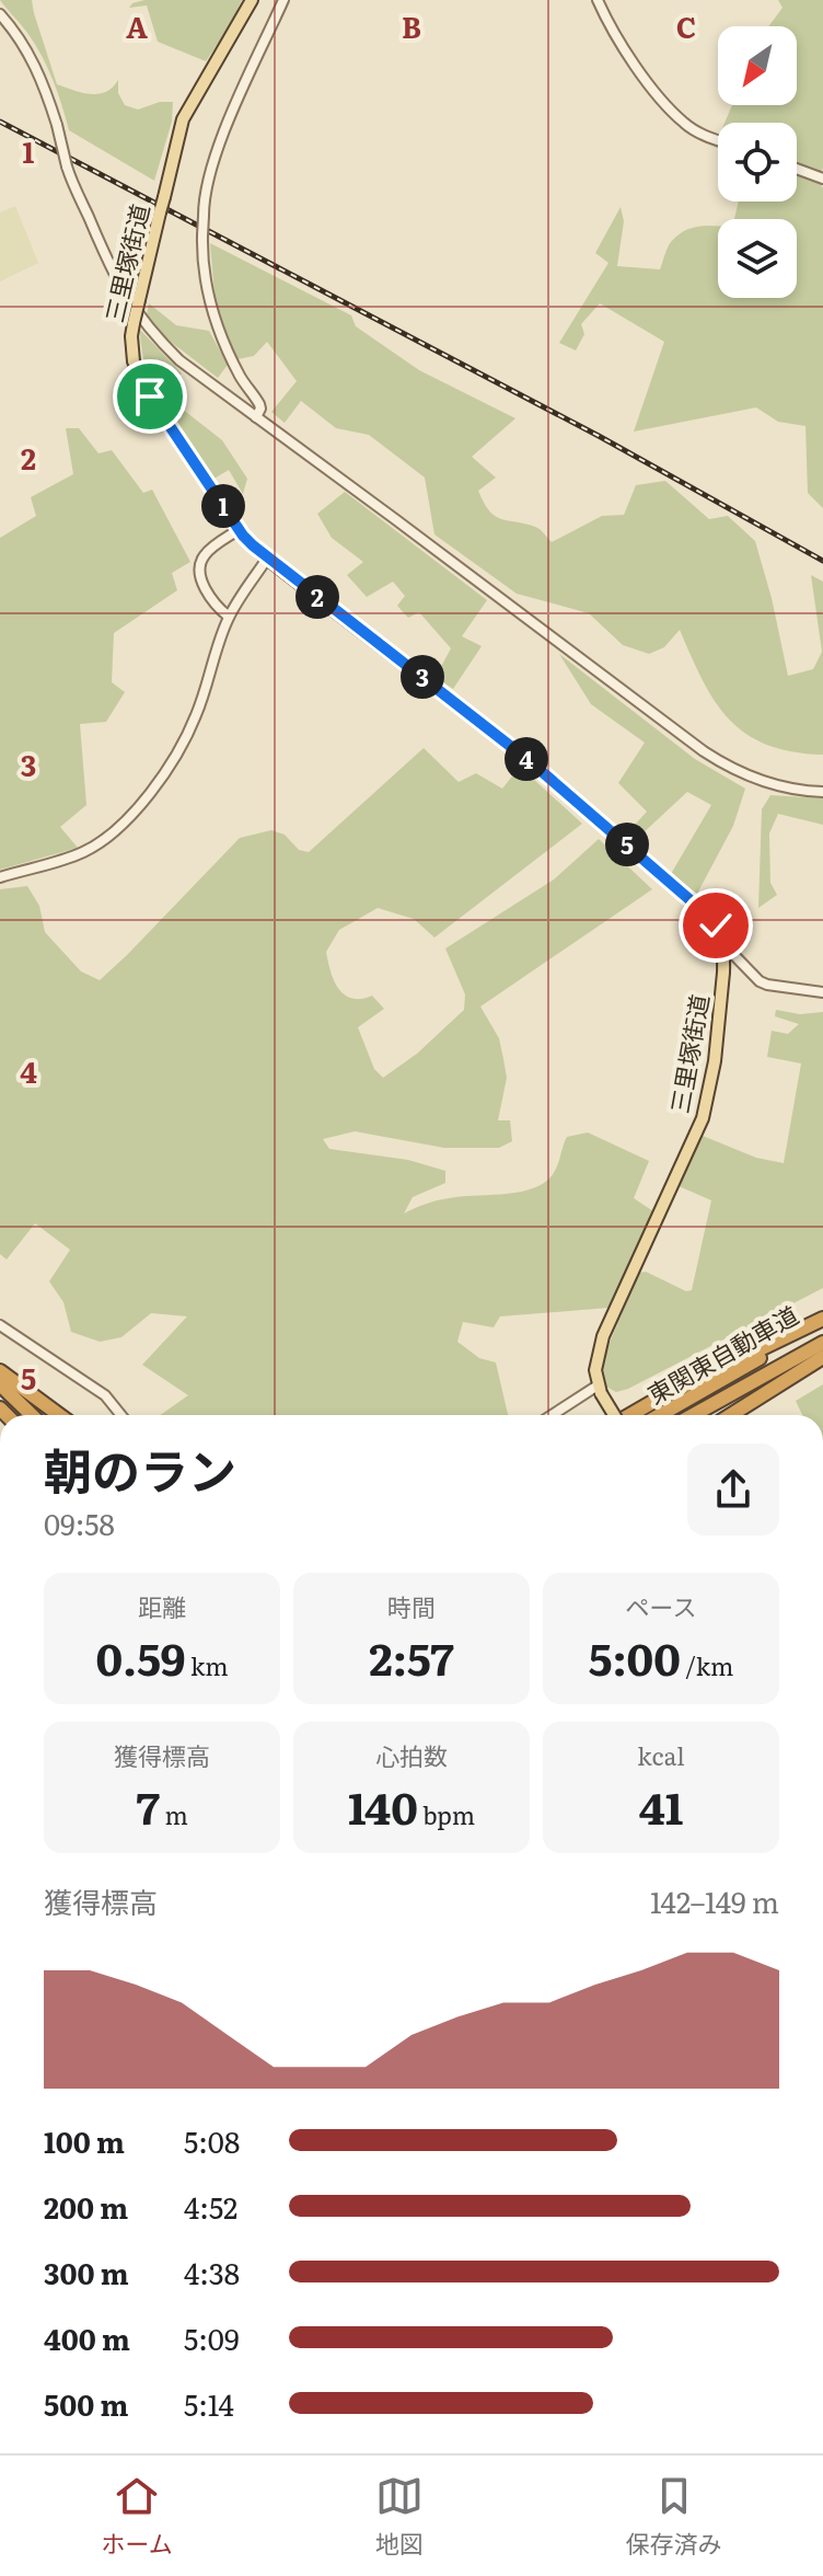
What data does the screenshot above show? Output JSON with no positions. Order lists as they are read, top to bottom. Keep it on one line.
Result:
{"streets":{"highway":["東関東自動車道"],"main road":["三里塚街道"]},"north":"bottom left","page":{"pins":["1","2","3","4","5"],"heading":["朝のラン","09:58"],"stats":[["距離","0.59 km"],["時間","2:57"],["ペース","5:00 /km"],["獲得標高","7 m"],["心拍数","140 bpm"],["kcal","41"]],"chart":["獲得標高","142–149 m"],"list":[{"name":"100 m","note":"5:08"},{"name":"200 m","note":"4:52"},{"name":"300 m","note":"4:38"},{"name":"400 m","note":"5:09"},{"name":"500 m","note":"5:14"}],"tabs":["ホーム","地図","保存済み"]},"grid":{"columns":["A","B","C"],"rows":["1","2","3","4","5"]}}
